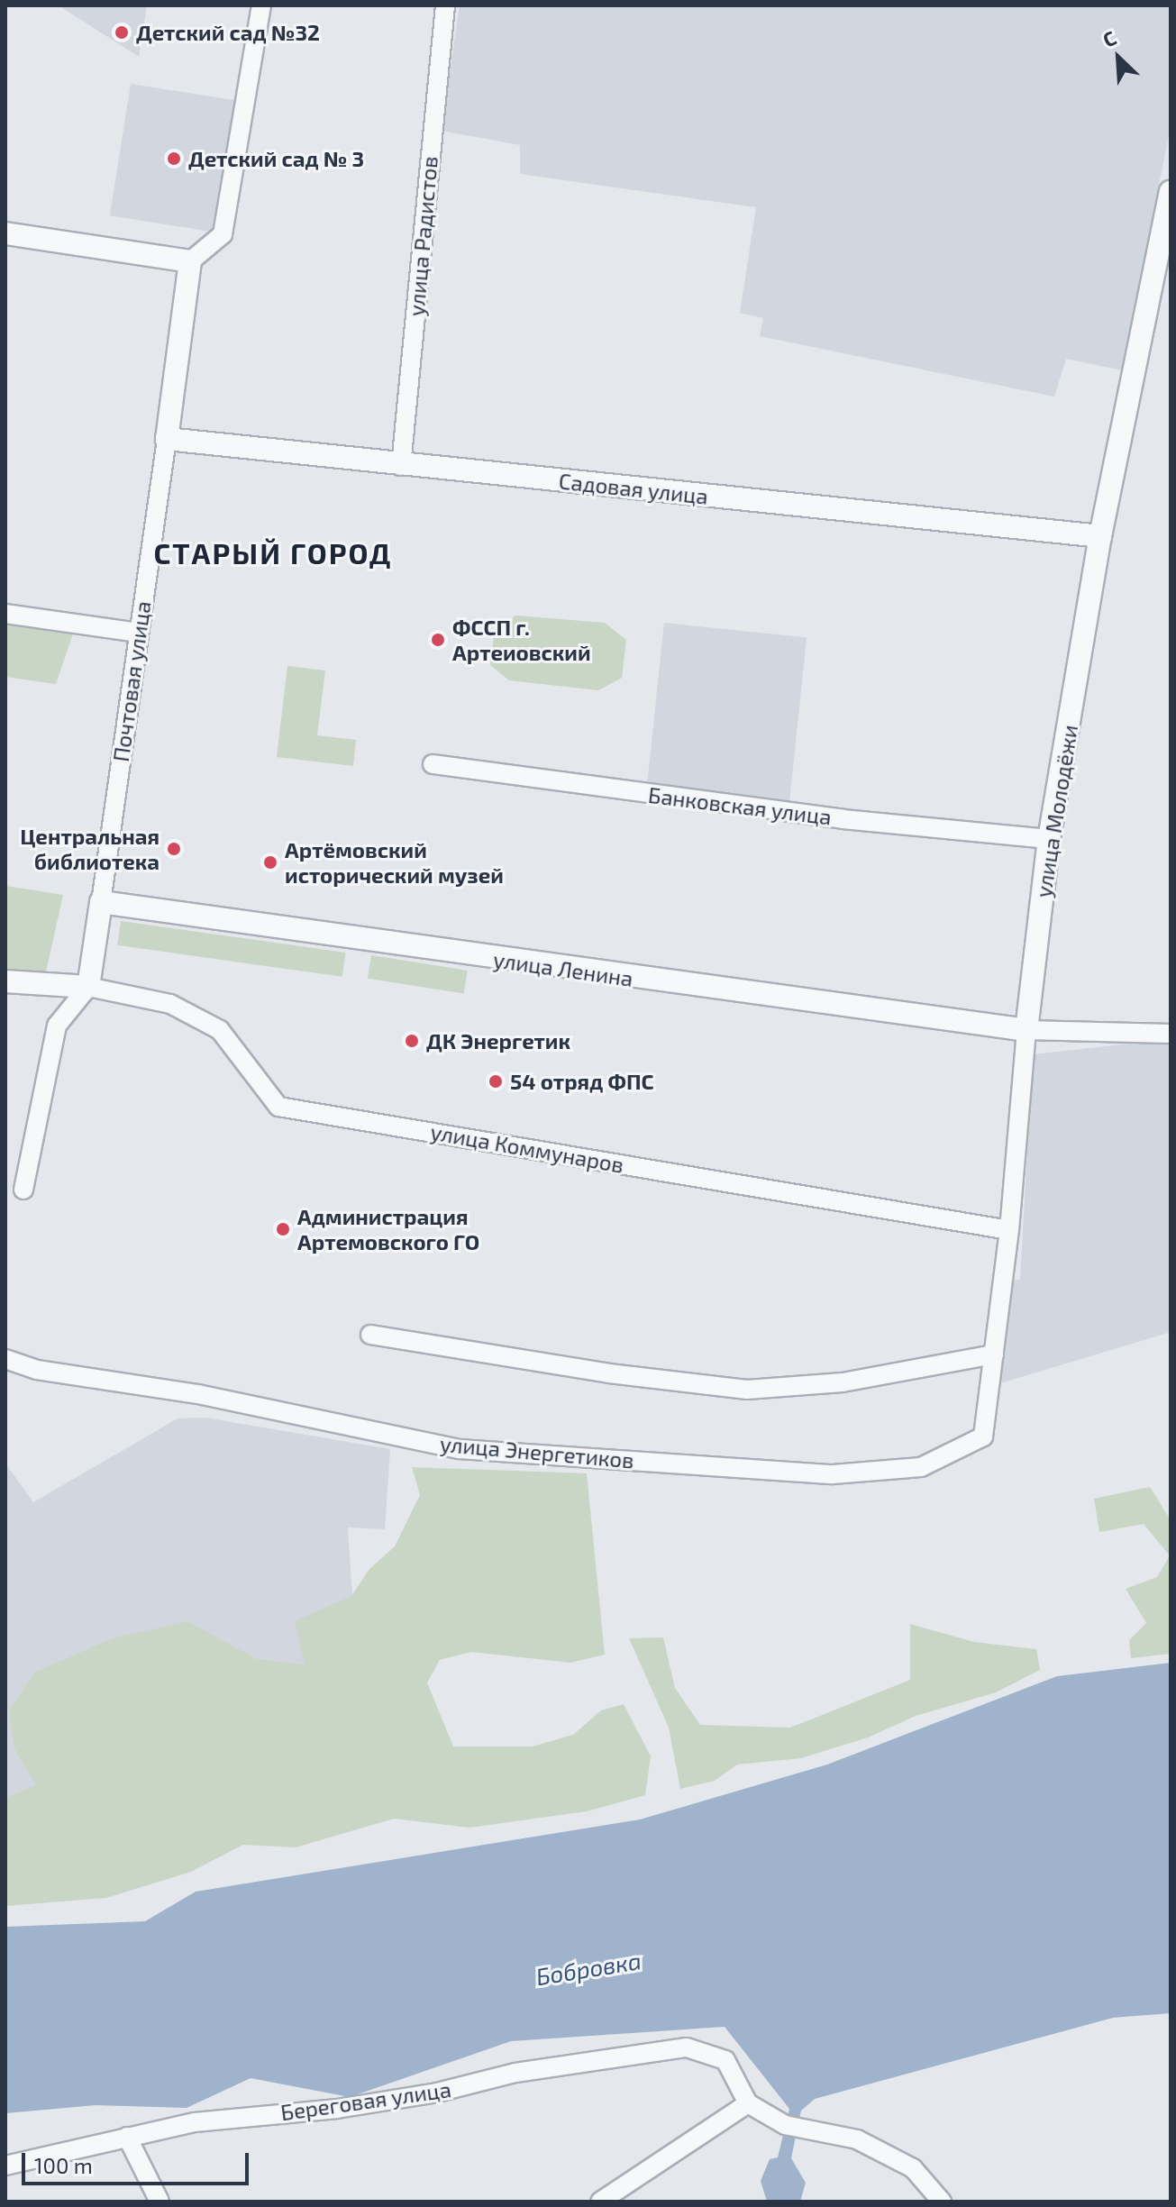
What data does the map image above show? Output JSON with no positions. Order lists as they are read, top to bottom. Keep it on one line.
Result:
{"streets":{"street":["улица Радистов","Садовая улица","Почтовая улица","Банковская улица","улица Молодёжи","улица Ленина","улица Коммунаров","улица Энергетиков","Береговая улица"]},"crossings":[["улица Радистов","Садовая улица"],["Садовая улица","Почтовая улица"],["Садовая улица","улица Молодёжи"],["Почтовая улица","улица Ленина"],["Почтовая улица","улица Коммунаров"],["Банковская улица","улица Молодёжи"],["улица Молодёжи","улица Ленина"],["улица Молодёжи","улица Коммунаров"],["улица Молодёжи","улица Энергетиков"]],"districts":["СТАРЫЙ ГОРОД"],"water":["Бобровка"],"places":["Детский сад №32","Детский сад № 3","ФССП г. Артеиовский","Центральная библиотека","Артёмовский исторический музей","ДК Энергетик","54 отряд ФПС","Администрация Артемовского ГО"],"scale_bar":"100 m","north":"top left"}
